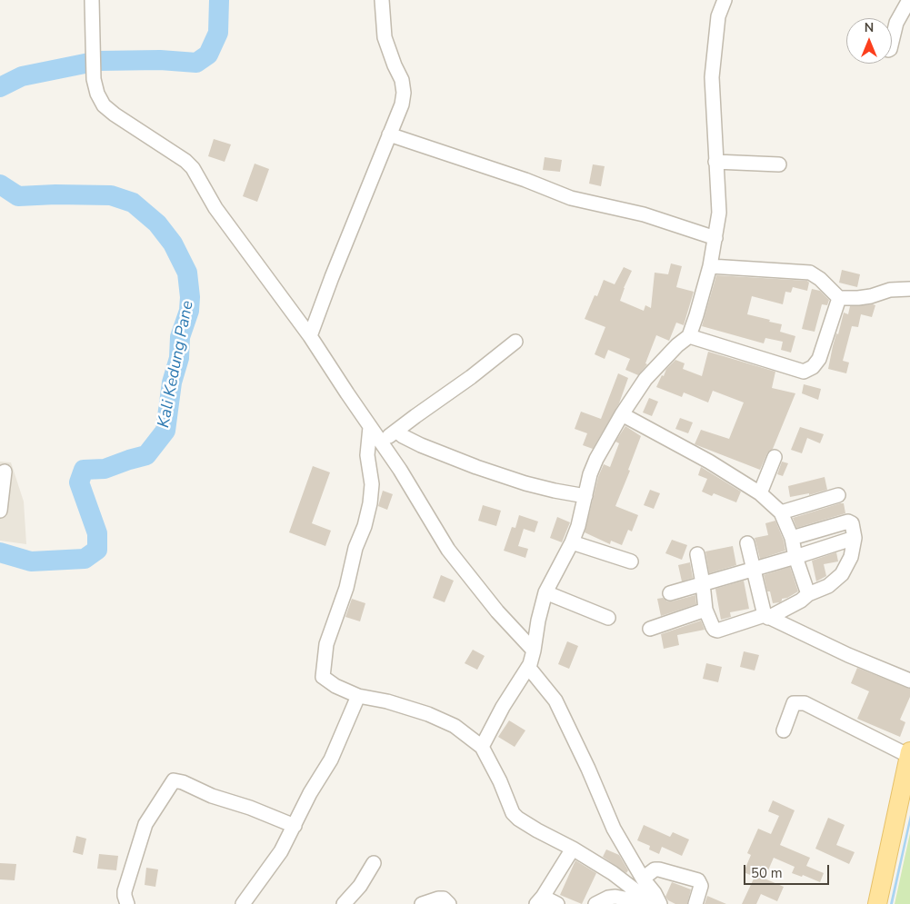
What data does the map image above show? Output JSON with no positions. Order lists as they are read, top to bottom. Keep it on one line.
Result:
{"water":["Kali Kedung Pane"],"scale_bar":"50 m","north":"top"}
